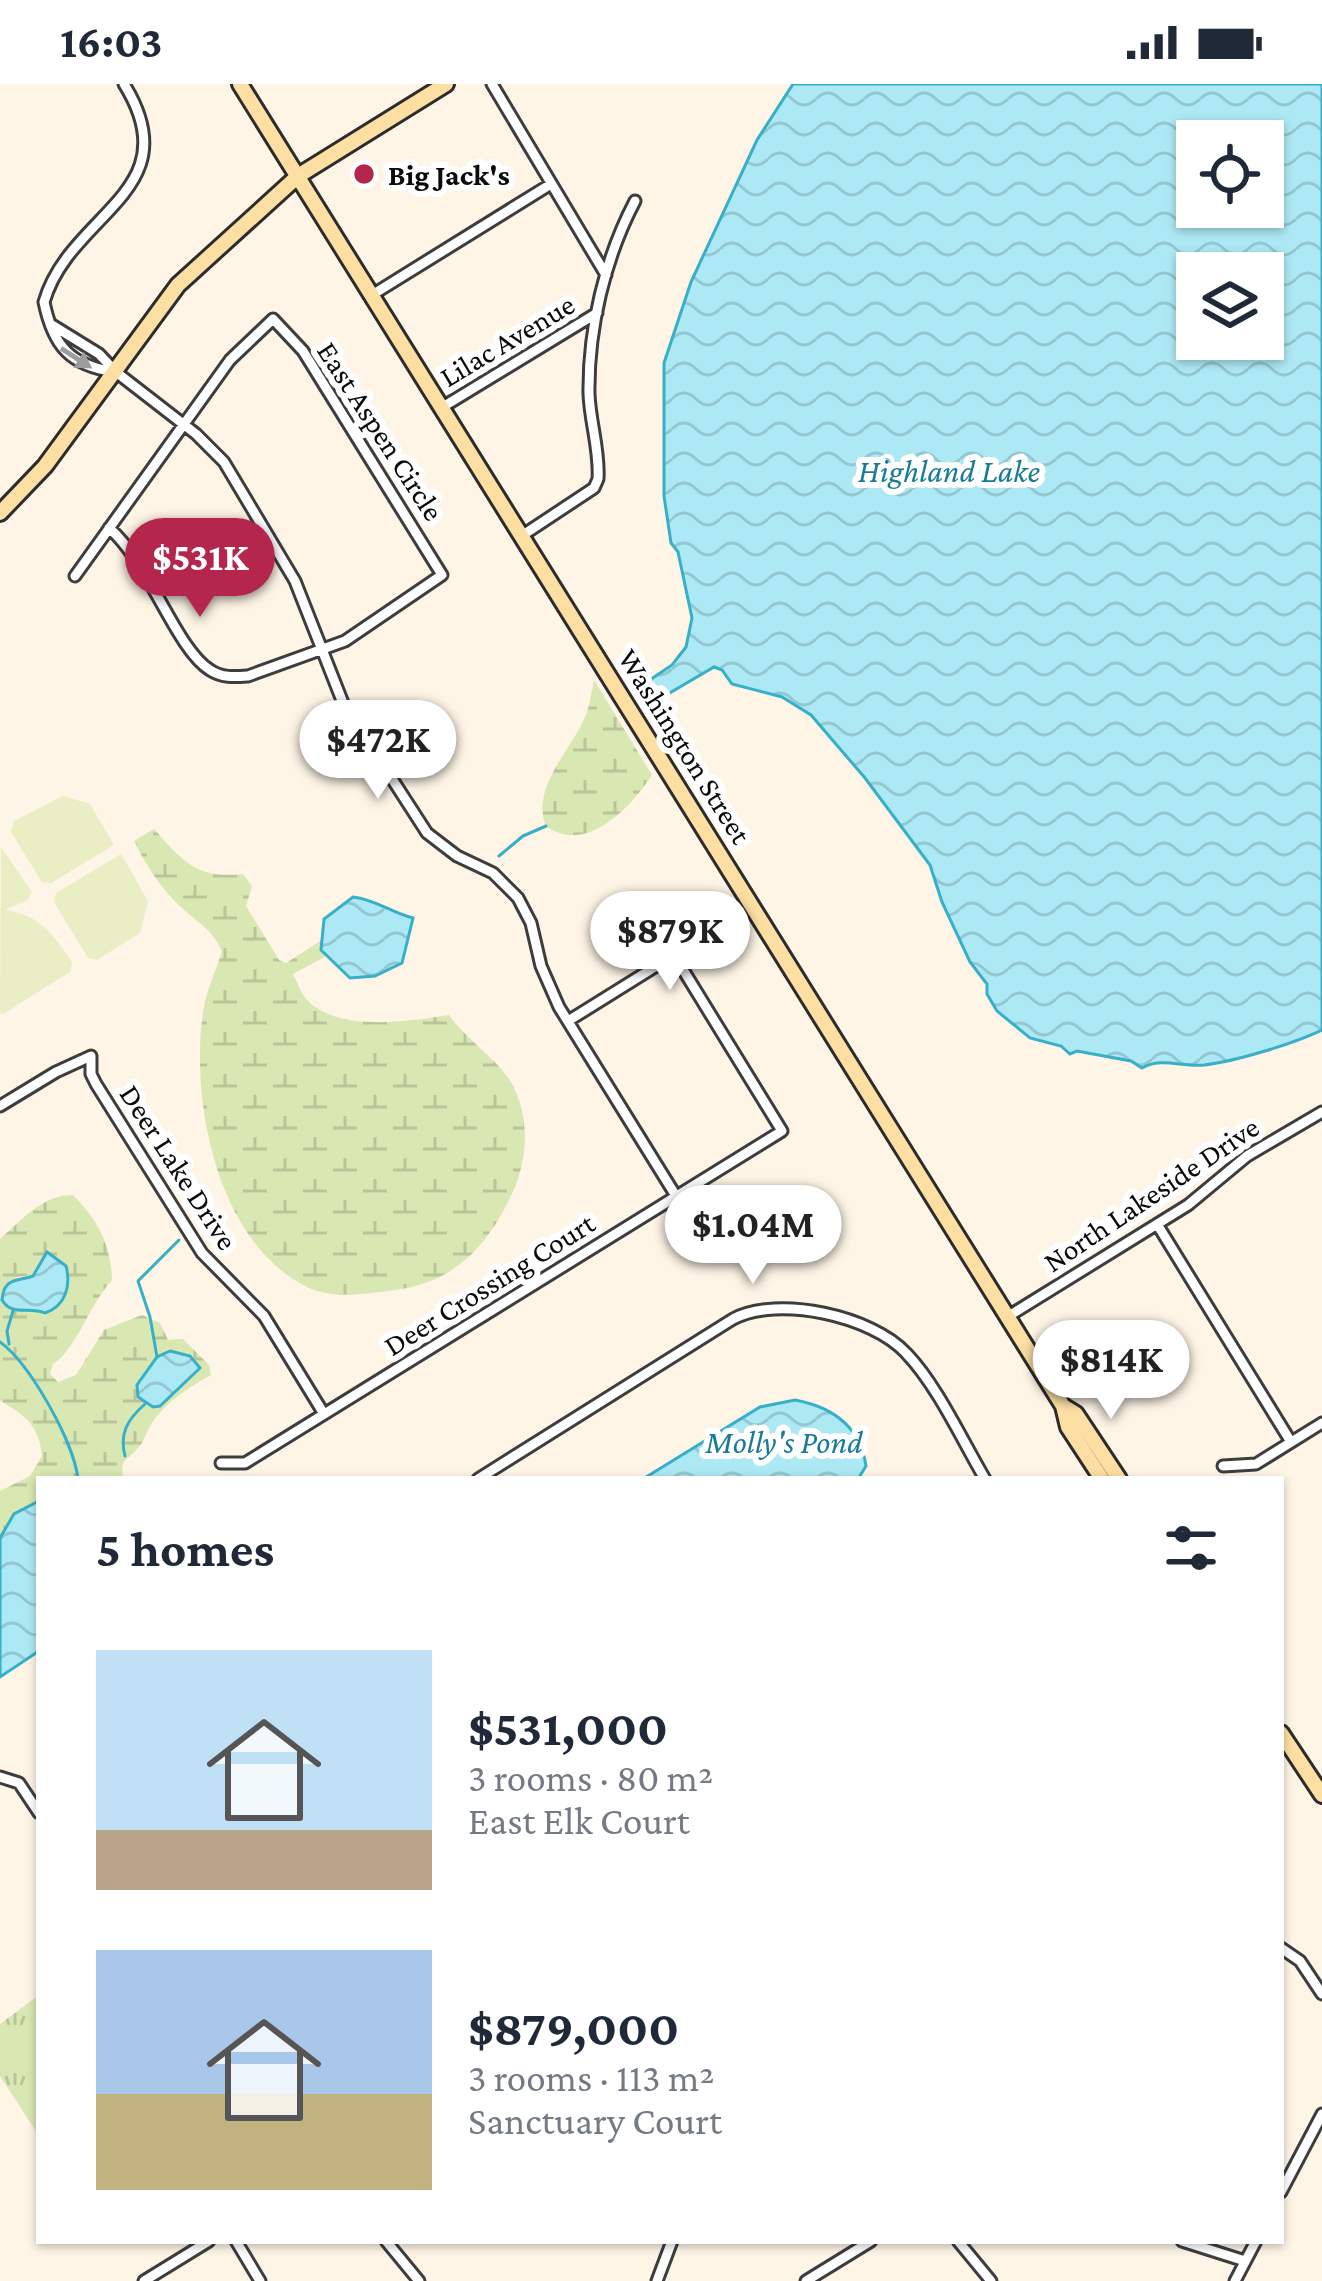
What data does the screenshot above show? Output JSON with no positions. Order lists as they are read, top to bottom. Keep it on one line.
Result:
{"streets":{"main road":["Washington Street"],"street":["Lilac Avenue","East Aspen Circle","Deer Lake Drive","North Lakeside Drive","Deer Crossing Court"]},"crossings":[["Lilac Avenue","Washington Street"],["Washington Street","North Lakeside Drive"],["Deer Lake Drive","Deer Crossing Court"]],"water":["Highland Lake","Molly's Pond"],"places":["Big Jack's"],"page":{"status":"16:03","price":["$531K","$472K","$879K","$1.04M","$814K"],"heading":"5 homes","list":[{"name":"$531,000","note":"3 rooms · 80 m² · East Elk Court"},{"name":"$879,000","note":"3 rooms · 113 m² · Sanctuary Court"}]}}
